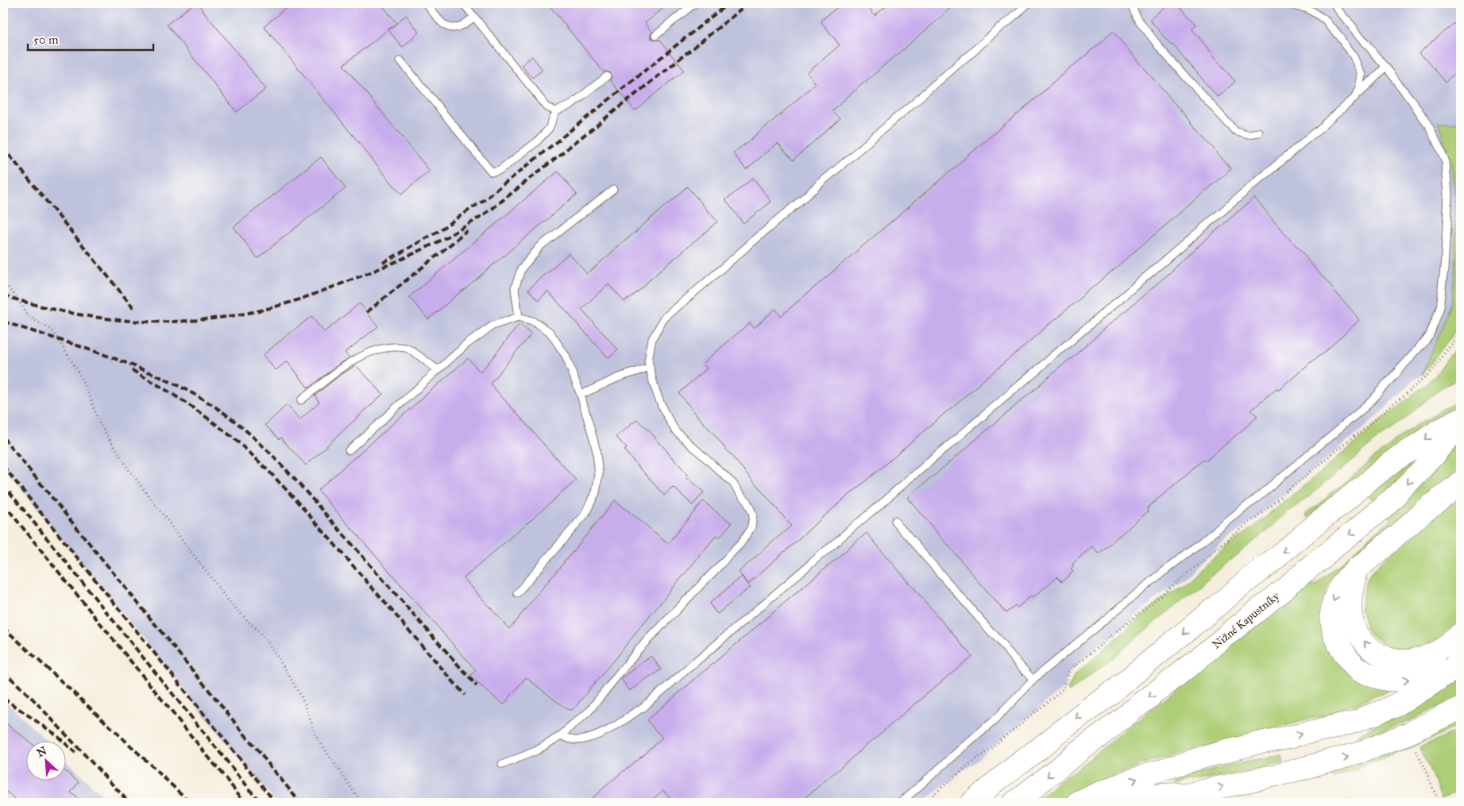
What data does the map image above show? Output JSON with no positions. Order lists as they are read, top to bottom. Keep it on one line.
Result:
{"streets":{"highway":["Nižné Kapustníky"]},"scale_bar":"50 m","north":"top left"}
